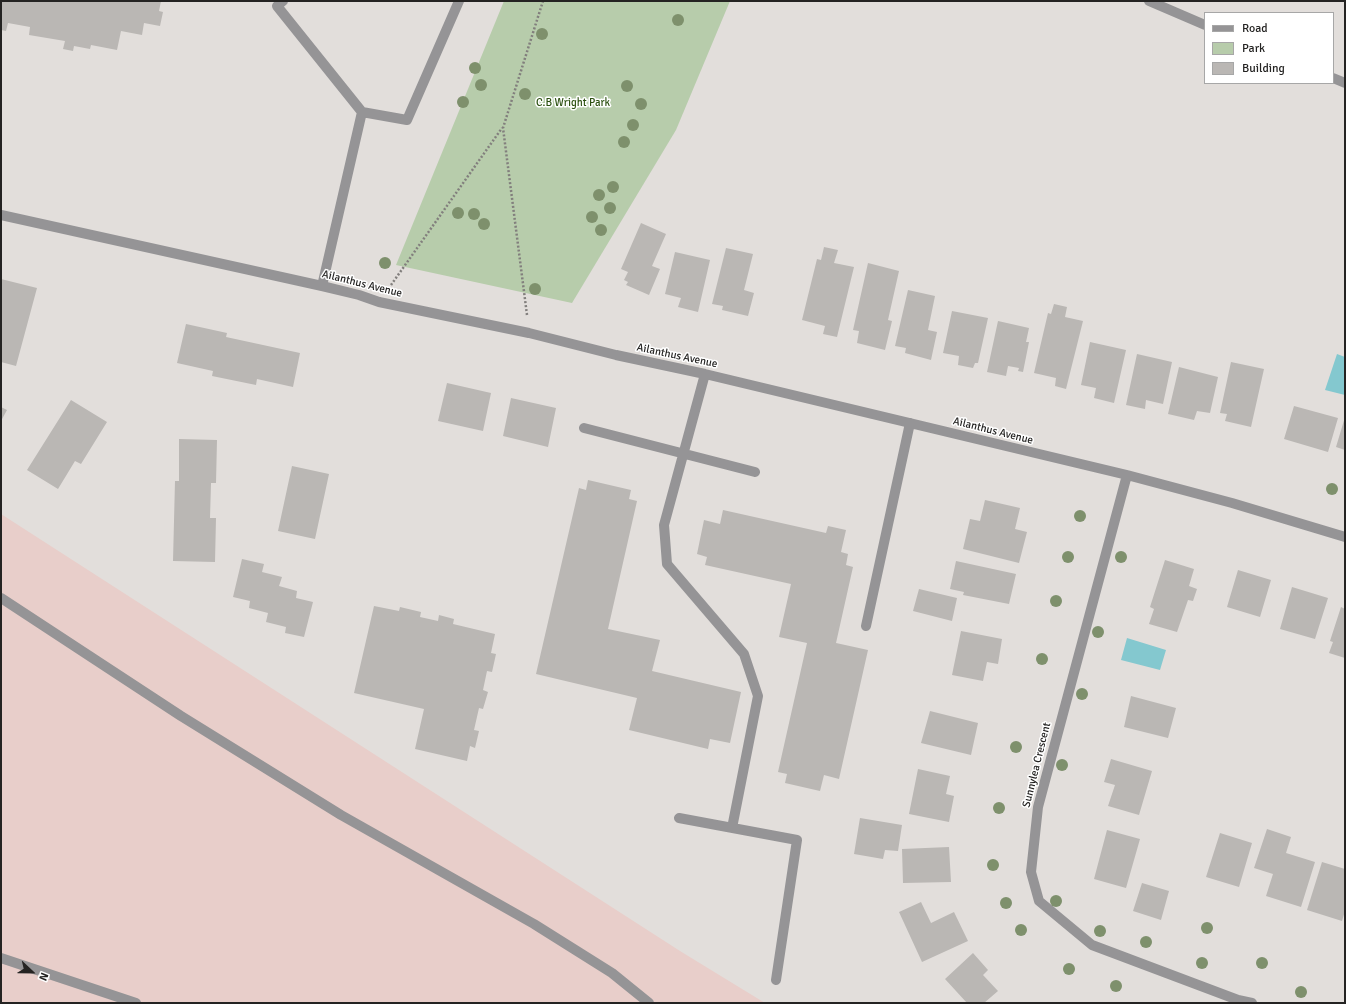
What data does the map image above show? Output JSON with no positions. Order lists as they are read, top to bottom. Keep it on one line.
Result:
{"streets":{"street":["Ailanthus Avenue","Sunnylea Crescent"]},"crossings":[["Ailanthus Avenue","Sunnylea Crescent"]],"parks":["C.B Wright Park"],"legend":["Road","Park","Building"],"north":"right"}
